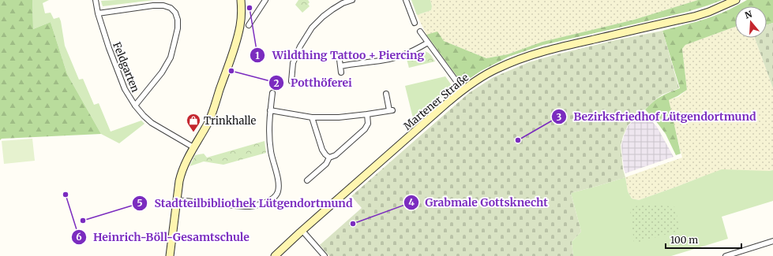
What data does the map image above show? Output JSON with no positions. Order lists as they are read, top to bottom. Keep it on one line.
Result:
{"streets":{"street":["Feldgarten","Martener Straße"]},"places":{"other":["Wildthing Tattoo + Piercing","Potthöferei","Bezirksfriedhof Lütgendortmund","Heinrich-Böll-Gesamtschule","Stadtteilbibliothek Lütgendortmund","Grabmale Gottsknecht"],"shop":["Trinkhalle"]},"scale_bar":"100 m","north":"top"}
